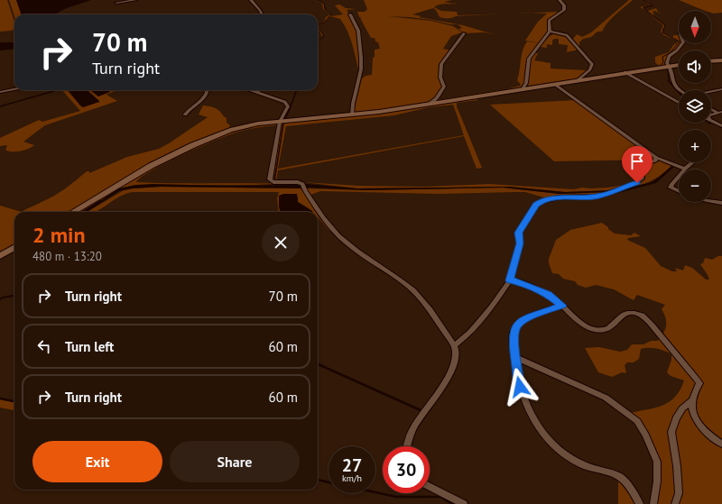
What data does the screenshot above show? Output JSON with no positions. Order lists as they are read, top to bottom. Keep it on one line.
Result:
{"north":"bottom","page":{"map_buttons":["+","−"],"turn":["70 m","Turn right"],"heading":["2 min","480 m · 13:20"],"list":[{"name":"Turn right","value":"70 m"},{"name":"Turn left","value":"60 m"},{"name":"Turn right","value":"60 m"}],"buttons":["Exit","Share"],"speed":"27 km/h","limit":"30"}}
